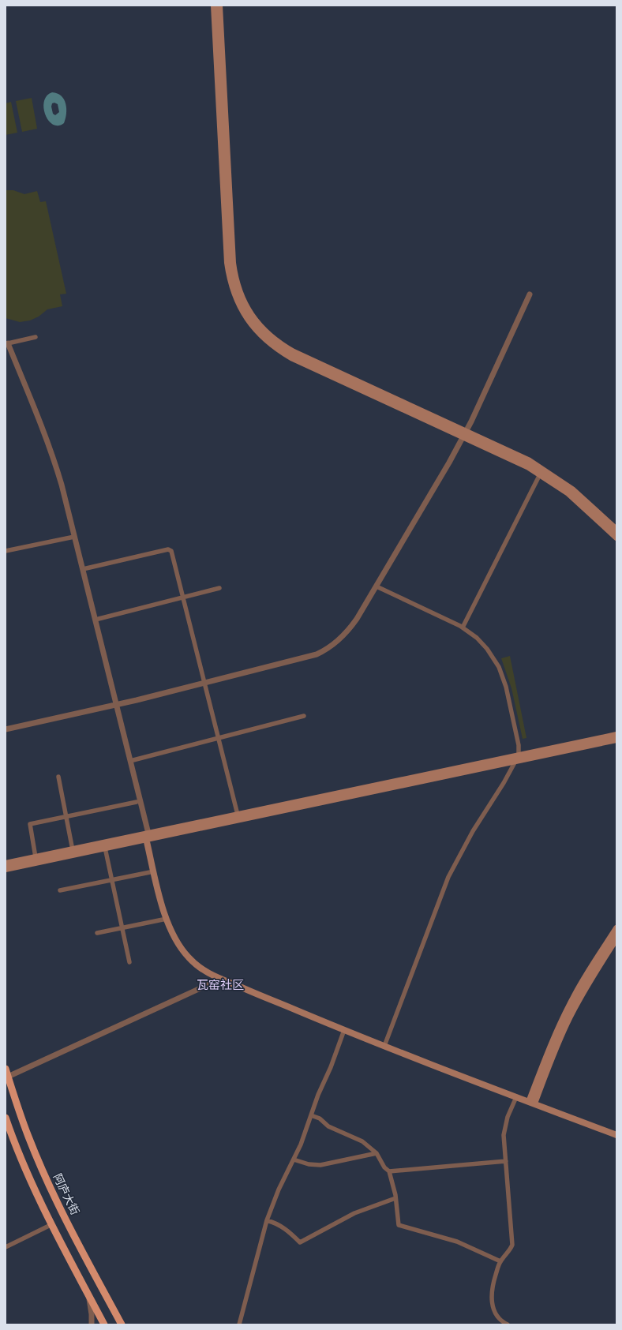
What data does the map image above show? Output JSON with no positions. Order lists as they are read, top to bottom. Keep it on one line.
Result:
{"streets":{"highway":["阿庐大街"]},"districts":["瓦窑社区"]}
